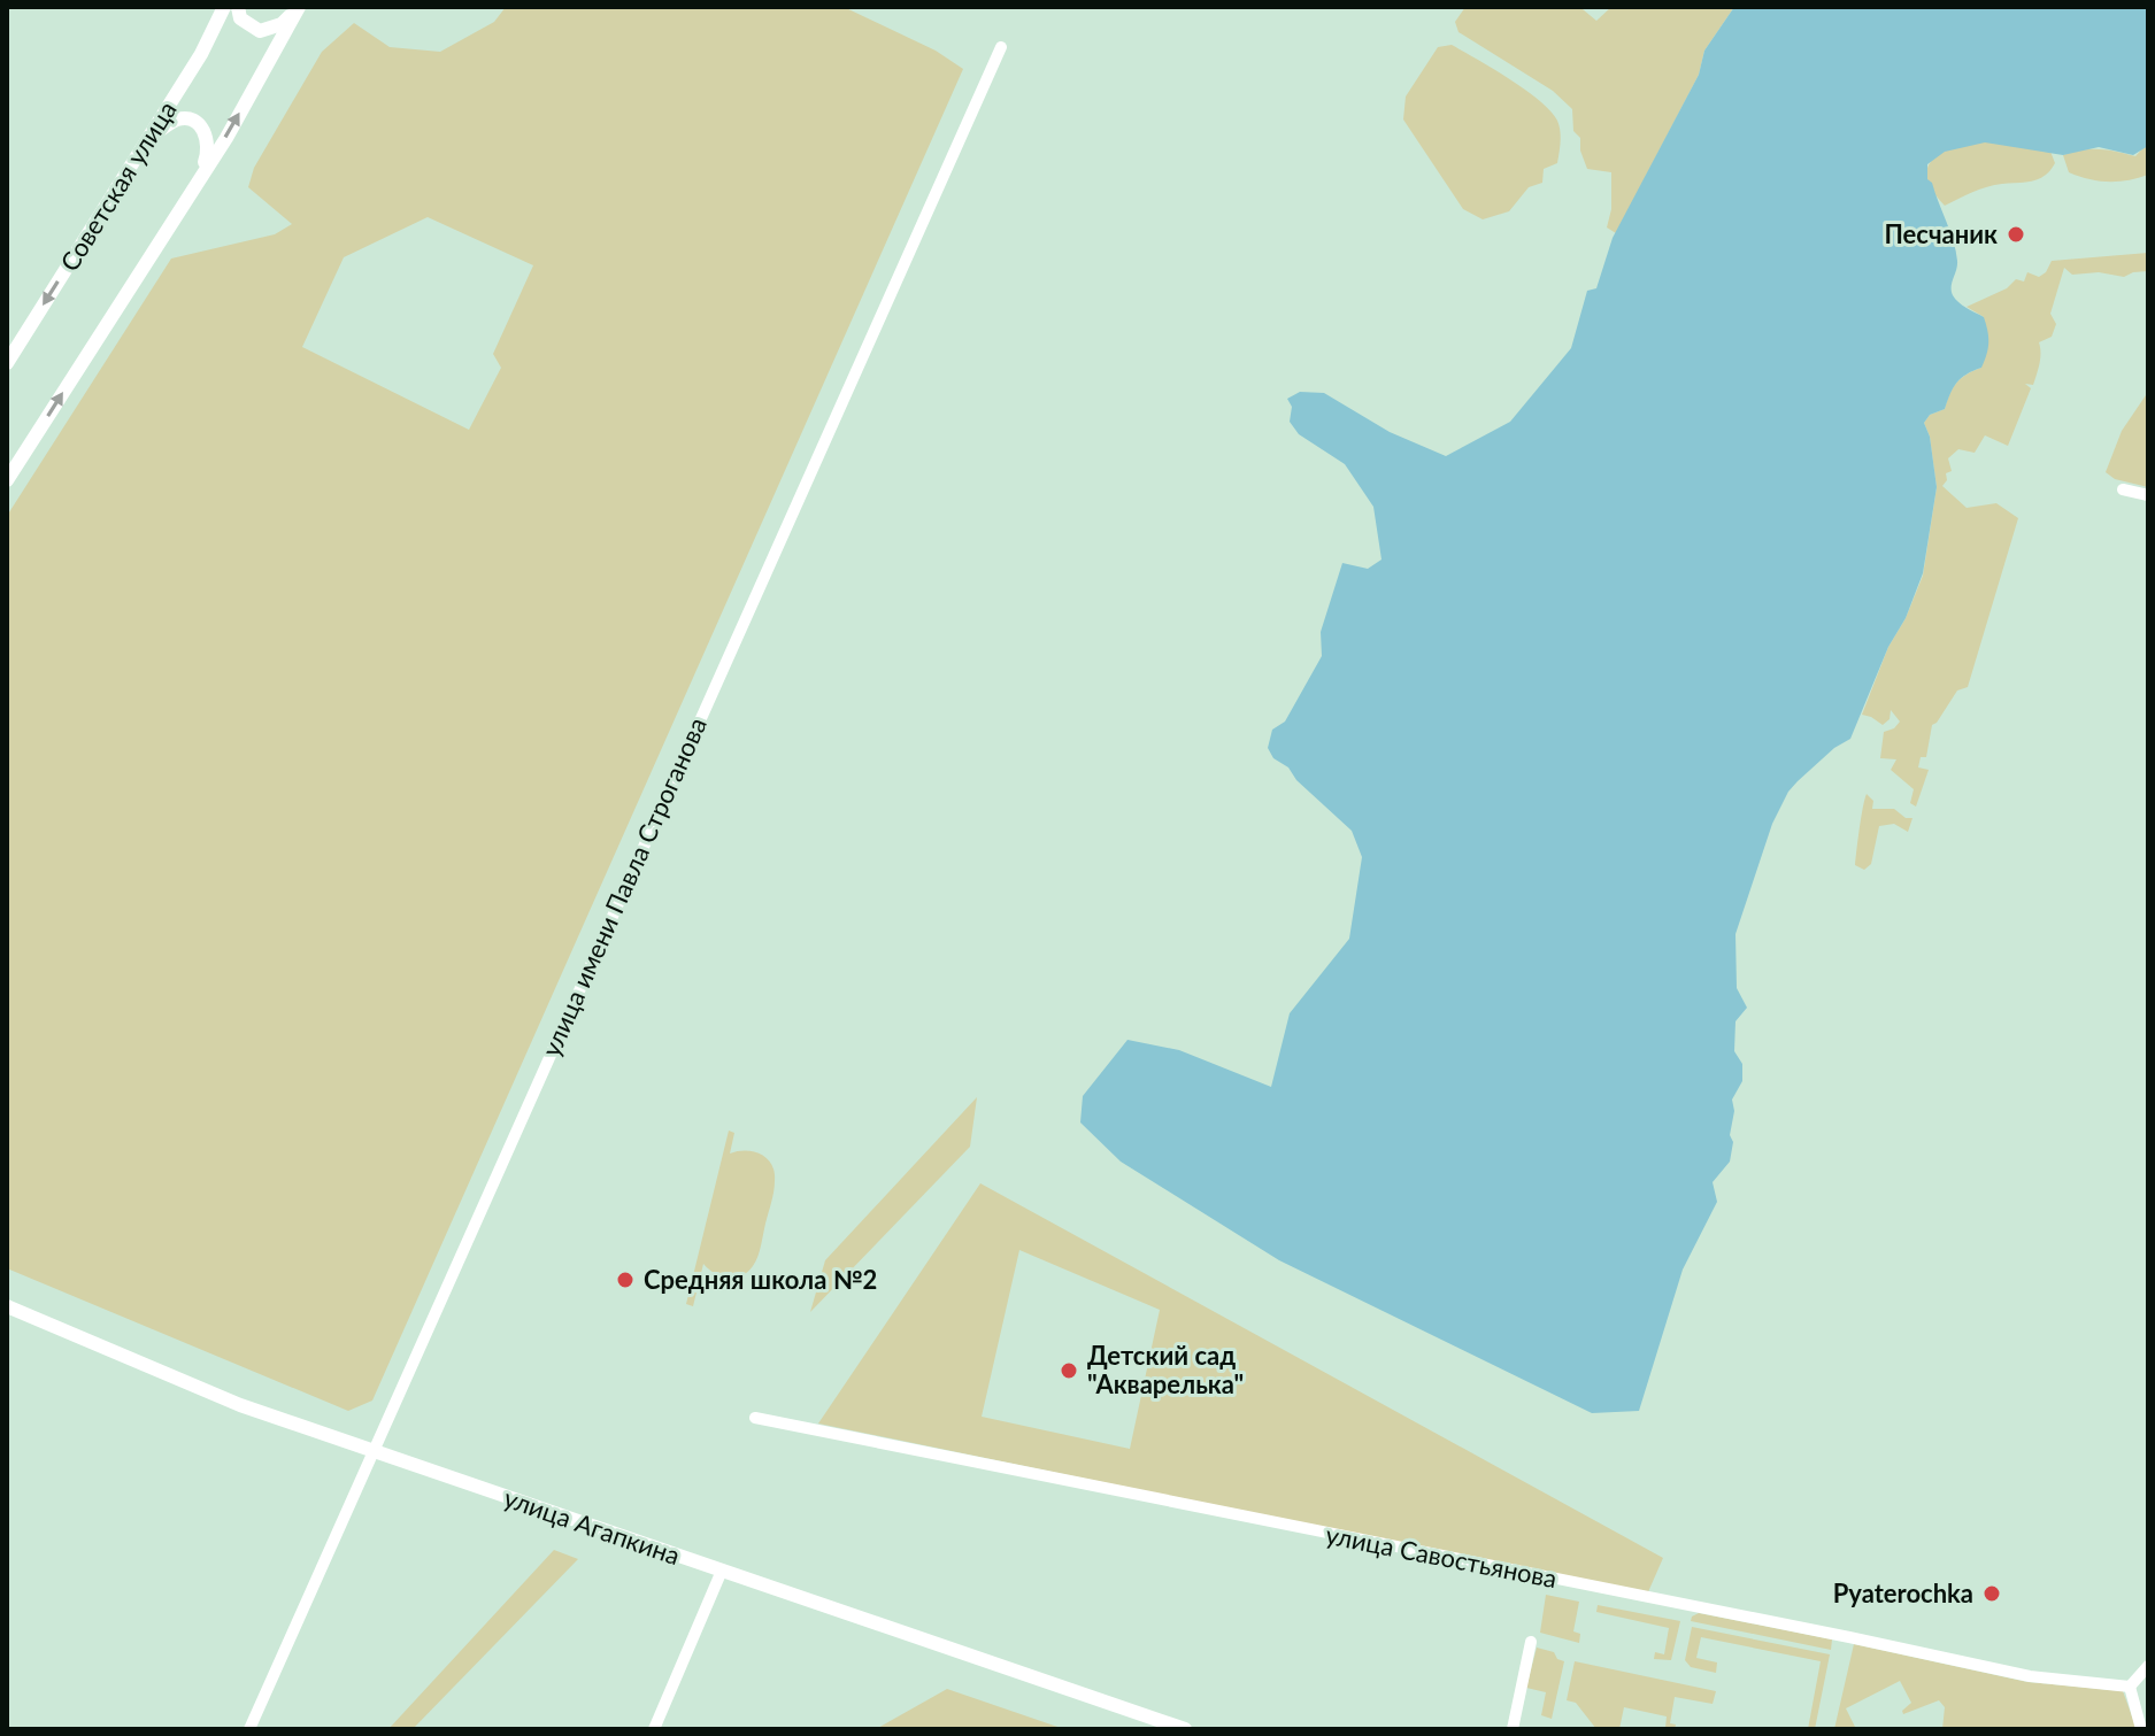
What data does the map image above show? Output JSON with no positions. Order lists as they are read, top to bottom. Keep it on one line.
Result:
{"streets":{"main road":["Советская улица","улица Агапкина"],"street":["улица имени Павла Строганова","улица Савостьянова"]},"crossings":[["улица имени Павла Строганова","улица Агапкина"]],"places":["Песчаник","Средняя школа №2","Детский сад \"Акварелька\"","Pyaterochka"]}
